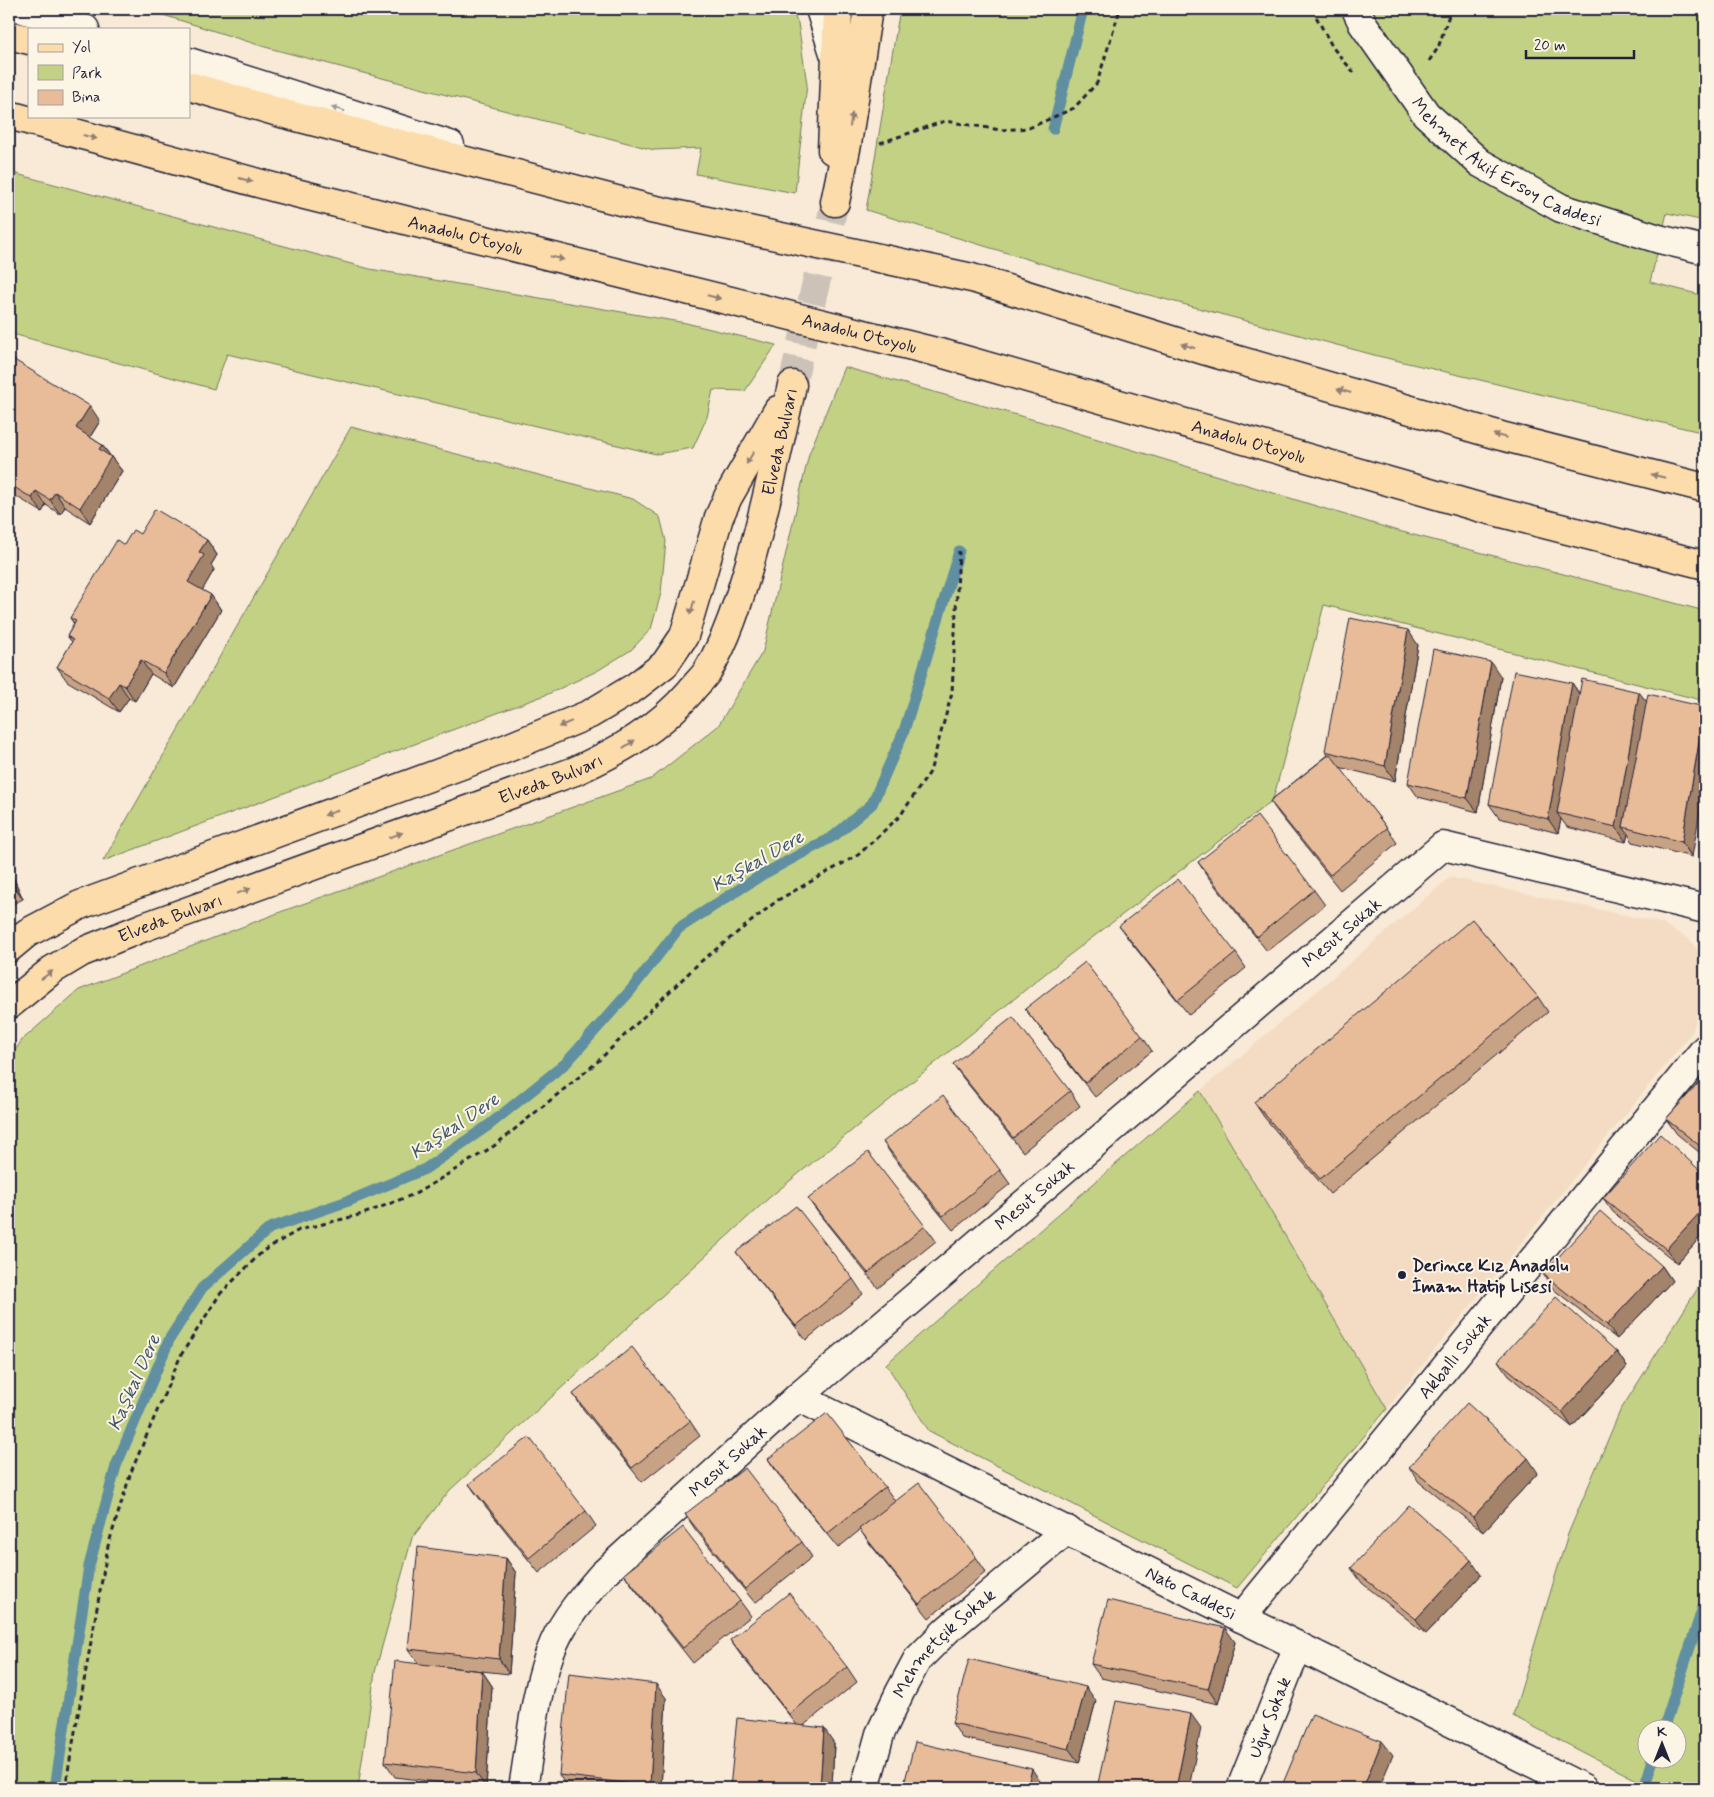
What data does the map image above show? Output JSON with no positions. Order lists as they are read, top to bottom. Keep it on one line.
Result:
{"streets":{"main road":["Anadolu Otoyolu","Elveda Bulvarı"],"street":["Mehmet Akif Ersoy Caddesi","Mesut Sokak","Akballı Sokak","Nato Caddesi","Mehmetçik Sokak","Uğur Sokak"]},"crossings":[["Mesut Sokak","Nato Caddesi"],["Akballı Sokak","Nato Caddesi"],["Nato Caddesi","Mehmetçik Sokak"],["Nato Caddesi","Uğur Sokak"]],"water":["Kaşkal Dere"],"places":["Derince Kız Anadolu İmam Hatip Lisesi"],"legend":["Yol","Park","Bina"],"scale_bar":"20 m","north":"top"}
